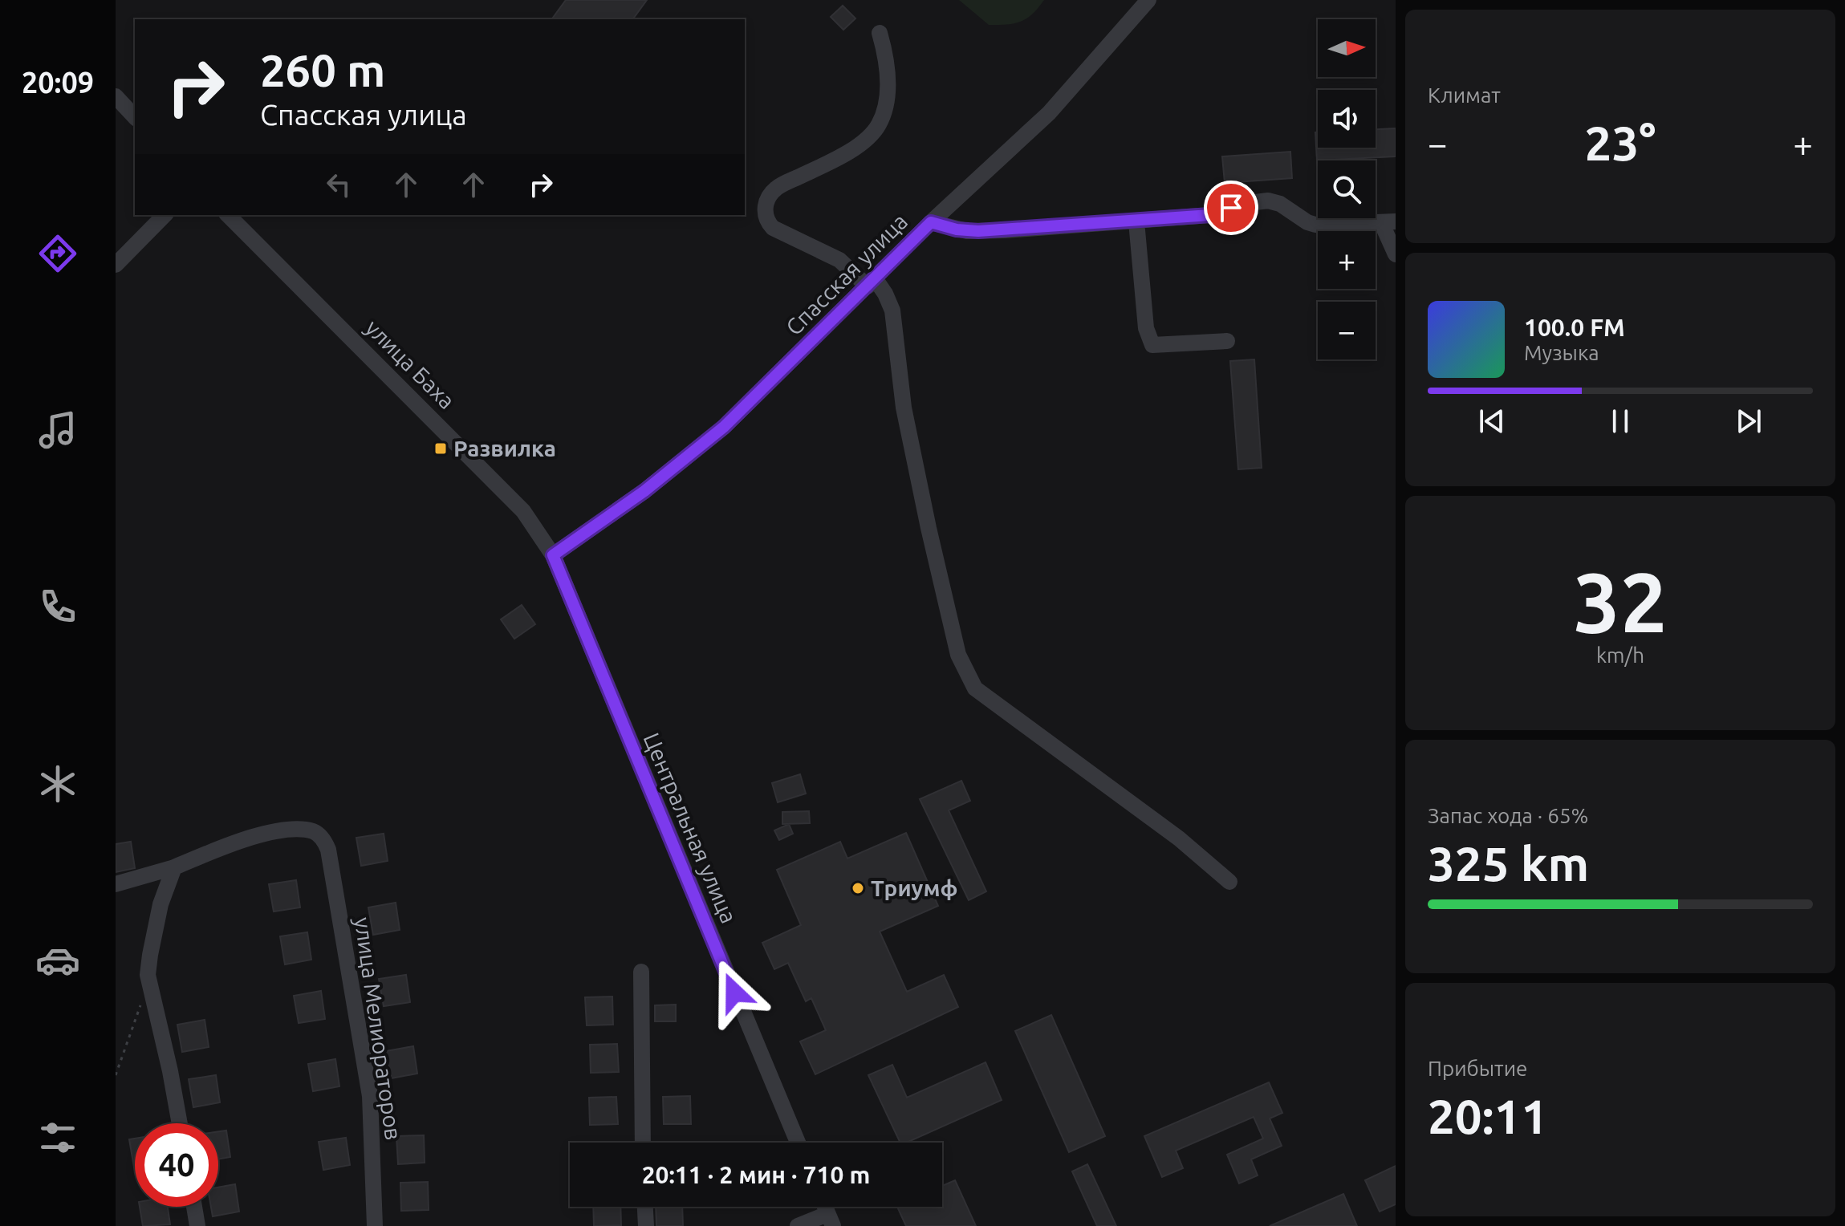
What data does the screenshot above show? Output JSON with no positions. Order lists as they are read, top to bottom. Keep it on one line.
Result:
{"streets":{"street":["Спасская улица","улица Баха","Центральная улица","улица Мелиораторов"]},"crossings":[["Спасская улица","улица Баха"],["Спасская улица","Центральная улица"],["улица Баха","Центральная улица"]],"places":{"transit":["Развилка"],"other":["Триумф"]},"north":"right","page":{"tabs":"20:09","tile":["Климат",["32","km/h"],["Запас хода · 65%","325 km"],["Прибытие","20:11"]],"map_buttons":["+","−"],"turn":["260 m","Спасская улица"],"heat":["−","23°","+"],"song":["100.0 FM","Музыка"],"limit":"40","trip":"20:11 · 2 мин · 710 m"}}
